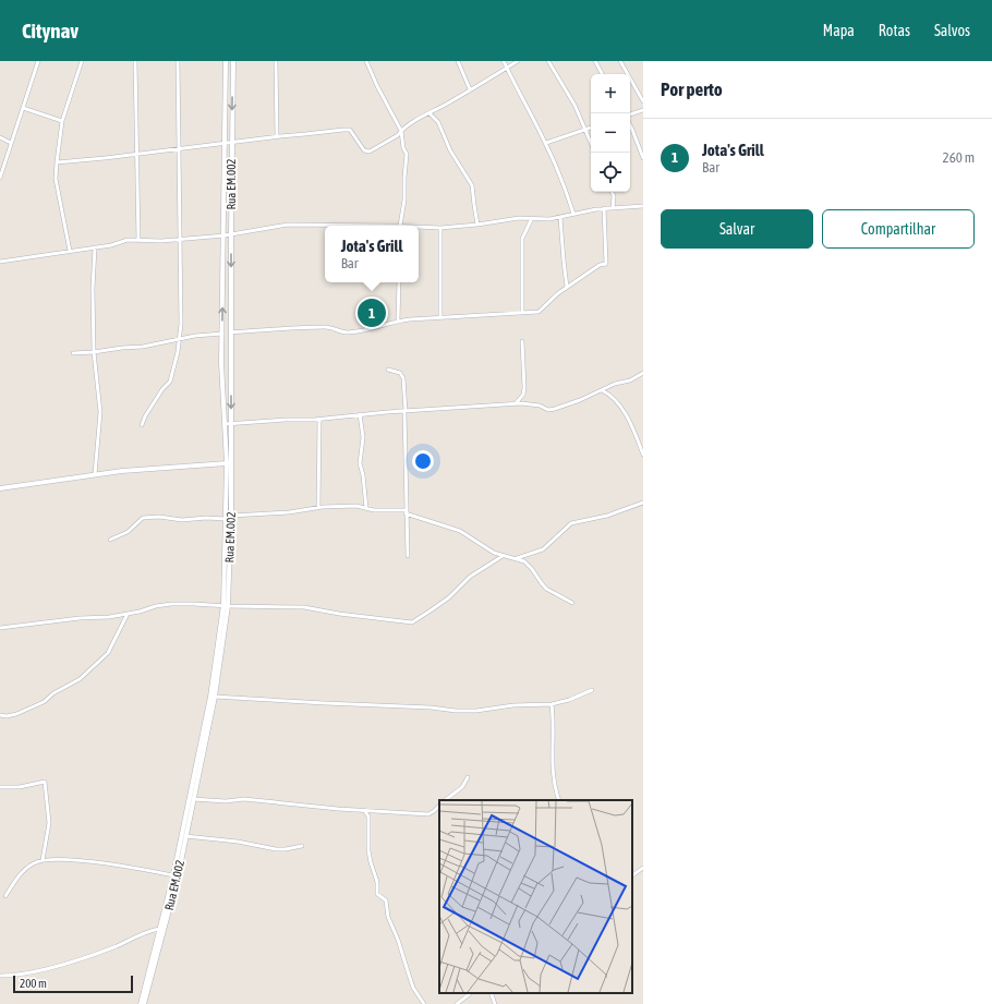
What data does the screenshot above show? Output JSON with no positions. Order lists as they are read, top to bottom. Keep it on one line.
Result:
{"streets":{"street":["Rua EM.002"]},"scale_bar":"200 m","page":{"header":"Citynav","nav":["Mapa","Rotas","Salvos"],"heading":"Por perto","map_buttons":["+","−"],"list":[{"mark":"1","name":"Jota's Grill","note":"Bar","value":"260 m"}],"buttons":["Salvar","Compartilhar"],"popup":["Jota's Grill","Bar"],"pins":"1","scale":"200 m"}}
